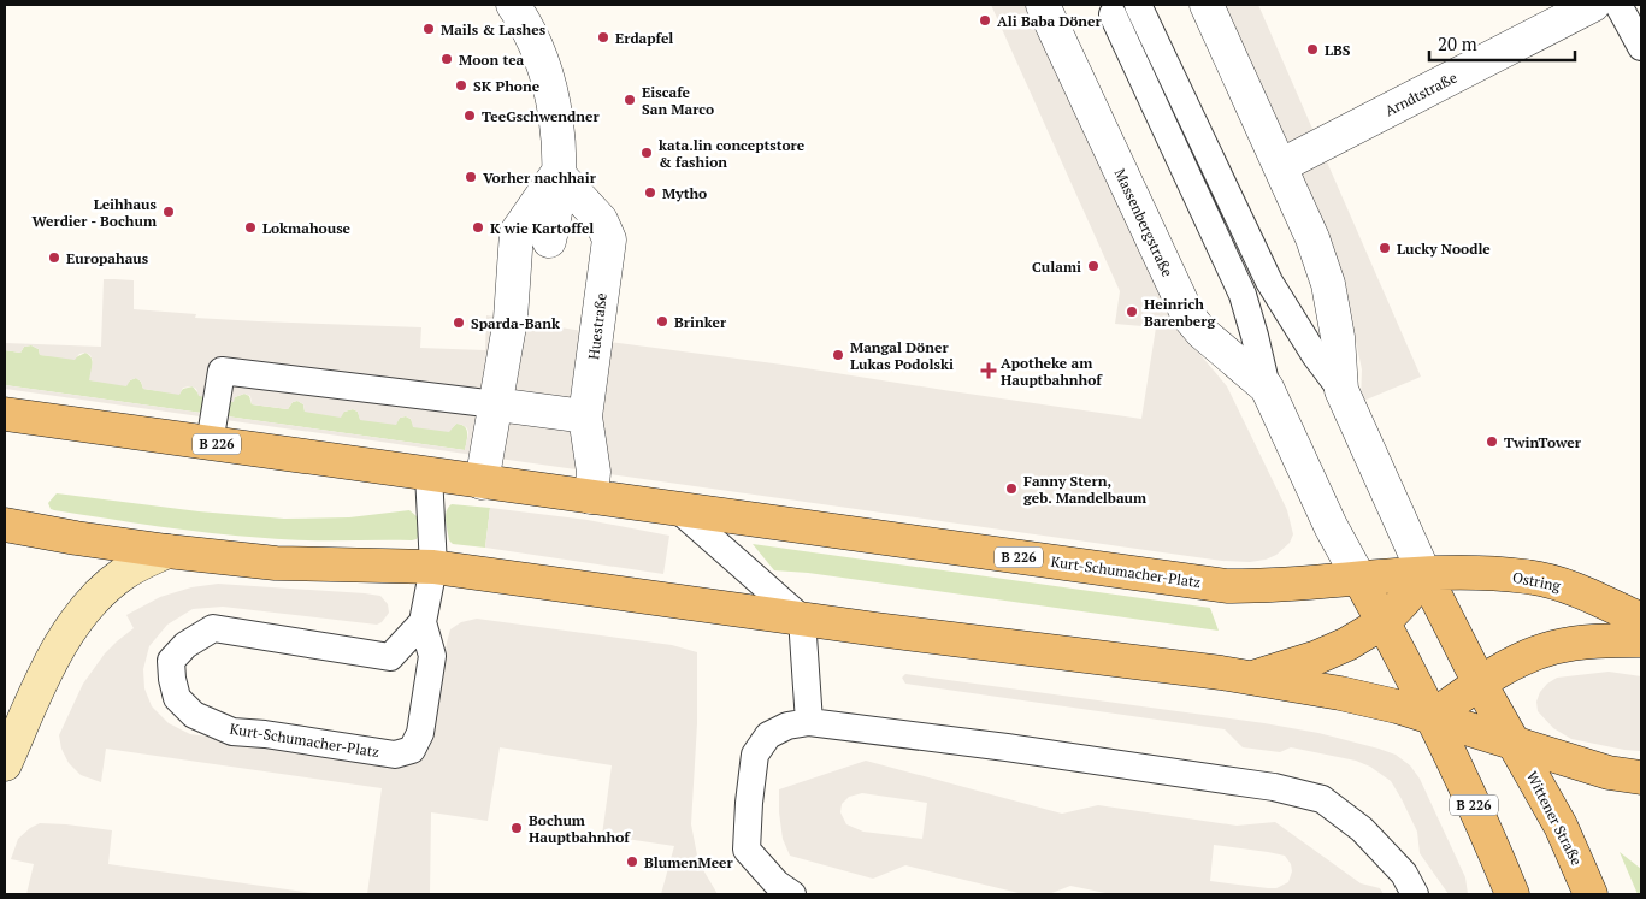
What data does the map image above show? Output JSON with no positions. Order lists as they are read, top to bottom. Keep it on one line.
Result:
{"streets":{"main road":["B 226","Kurt-Schumacher-Platz","Ostring","Wittener Straße"],"street":["Arndtstraße","Massenbergstraße","Huestraße"]},"crossings":[["Massenbergstraße","B 226"],["Massenbergstraße","Kurt-Schumacher-Platz"],["Huestraße","Kurt-Schumacher-Platz"],["B 226","Kurt-Schumacher-Platz"],["Kurt-Schumacher-Platz","Ostring"]],"places":{"other":["Ali Baba Döner","Mails & Lashes","Erdapfel","LBS","Moon tea","SK Phone","Eiscafe San Marco","TeeGschwendner","kata.lin conceptstore & fashion","Vorher nachhair","Mytho","Leihhaus Werdier - Bochum","Lokmahouse","K wie Kartoffel","Lucky Noodle","Europahaus","Culami","Heinrich Barenberg","Brinker","Sparda-Bank","Mangal Döner Lukas Podolski","TwinTower","Fanny Stern, geb. Mandelbaum","Bochum Hauptbahnhof","BlumenMeer"],"health":["Apotheke am Hauptbahnhof"]},"scale_bar":"20 m"}
